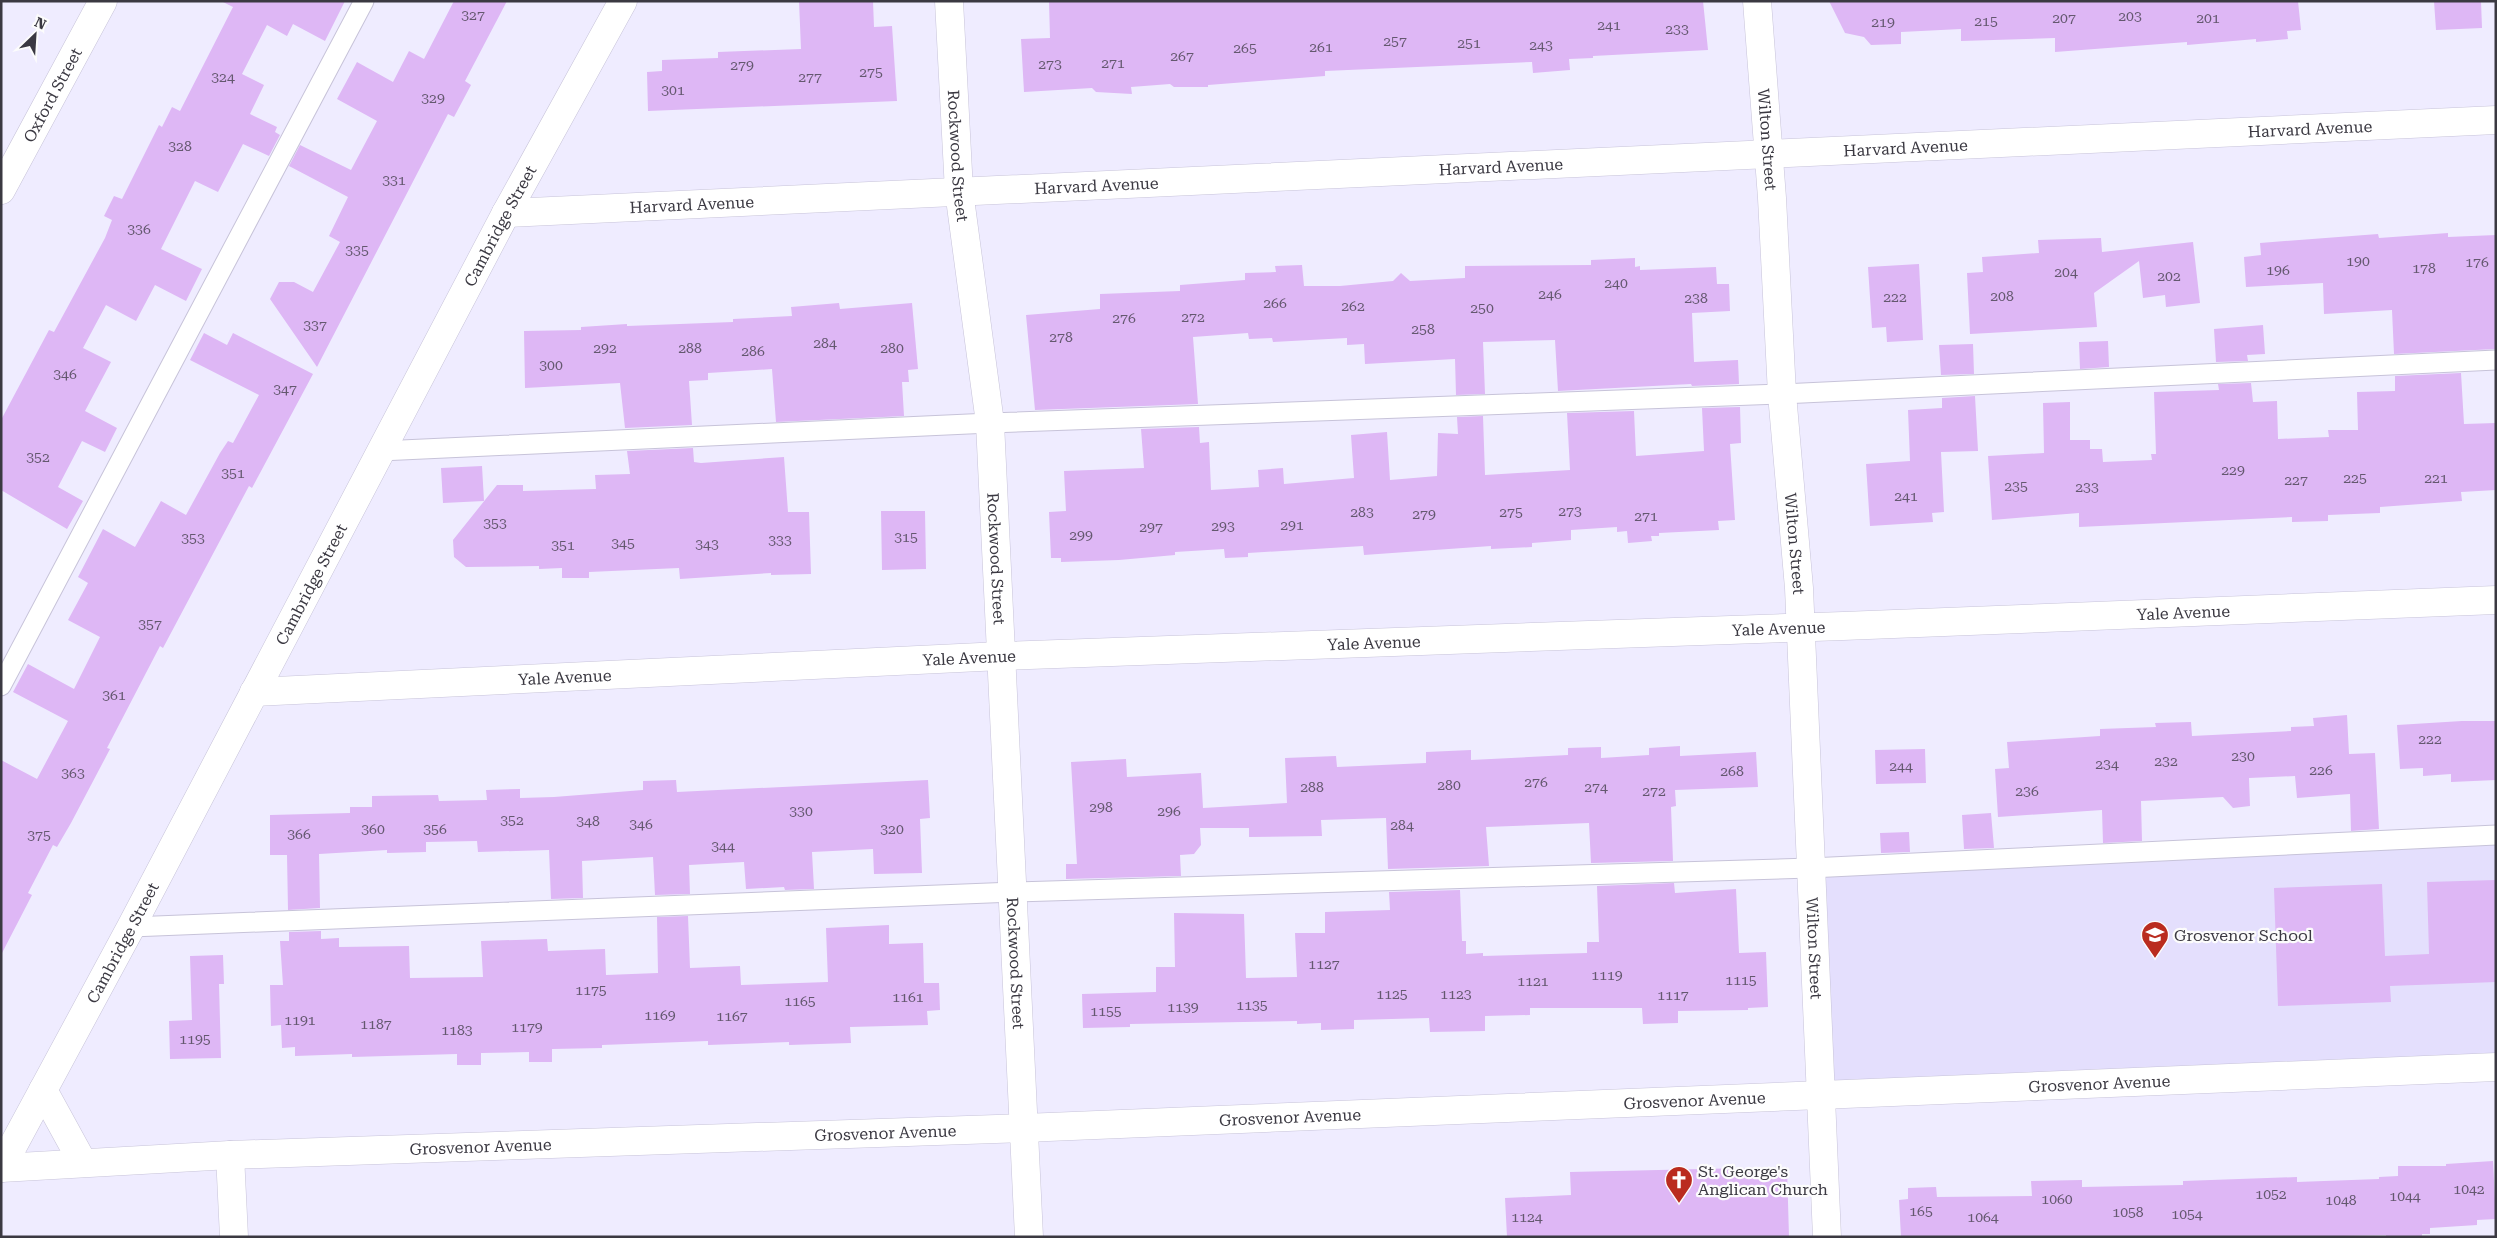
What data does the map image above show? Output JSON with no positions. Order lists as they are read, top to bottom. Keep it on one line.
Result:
{"streets":{"street":["Oxford Street","Harvard Avenue","Wilton Street","Rockwood Street","Cambridge Street","Yale Avenue","Grosvenor Avenue"]},"crossings":[["Harvard Avenue","Wilton Street"],["Harvard Avenue","Rockwood Street"],["Harvard Avenue","Cambridge Street"],["Wilton Street","Yale Avenue"],["Wilton Street","Grosvenor Avenue"],["Rockwood Street","Yale Avenue"],["Rockwood Street","Grosvenor Avenue"],["Cambridge Street","Yale Avenue"],["Cambridge Street","Grosvenor Avenue"]],"places":{"school or university":["Grosvenor School"],"church":["St. George's Anglican Church"]},"house_numbers":["327","203","207","201","215","219","241","233","257","251","243","261","265","267","271","273","279","275","324","277","301","329","328","331","336","335","190","176","178","196","204","202","240","246","208","222","238","266","262","250","272","276","337","258","278","284","292","288","280","286","300","346","347","352","229","351","225","221","227","235","233","241","273","283","275","279","271","353","291","293","297","299","315","353","333","345","343","351","357","361","222","230","232","234","244","226","268","363","276","280","288","274","272","236","298","330","296","352","348","346","284","360","356","320","366","375","344","1127","1119","1115","1121","1175","1125","1123","1117","1161","1165","1135","1139","1155","1169","1167","1191","1187","1179","1183","1195","1042","1052","1044","1060","1048","165","1058","1054","1124","1064"],"north":"top right"}
